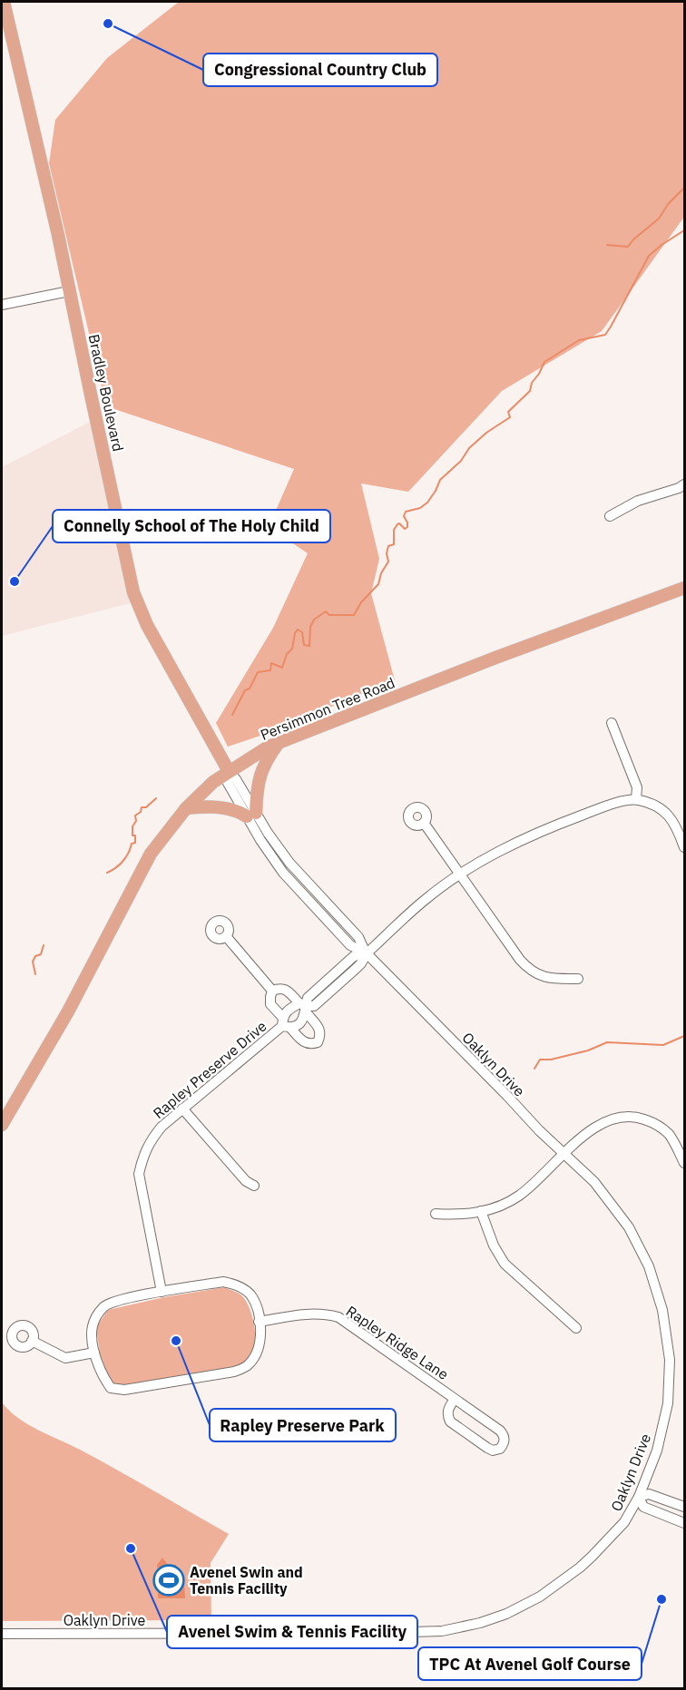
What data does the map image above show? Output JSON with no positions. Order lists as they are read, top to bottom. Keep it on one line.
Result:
{"streets":{"main road":["Bradley Boulevard","Persimmon Tree Road"],"street":["Oaklyn Drive","Rapley Preserve Drive","Rapley Ridge Lane"]},"crossings":[["Bradley Boulevard","Persimmon Tree Road"],["Bradley Boulevard","Oaklyn Drive"],["Persimmon Tree Road","Oaklyn Drive"],["Oaklyn Drive","Rapley Preserve Drive"]],"places":{"other":["Congressional Country Club","Connelly School of The Holy Child","Rapley Preserve Park","Avenel Swim & Tennis Facility","TPC At Avenel Golf Course"],"sports":["Avenel Swin and Tennis Facility"]}}
